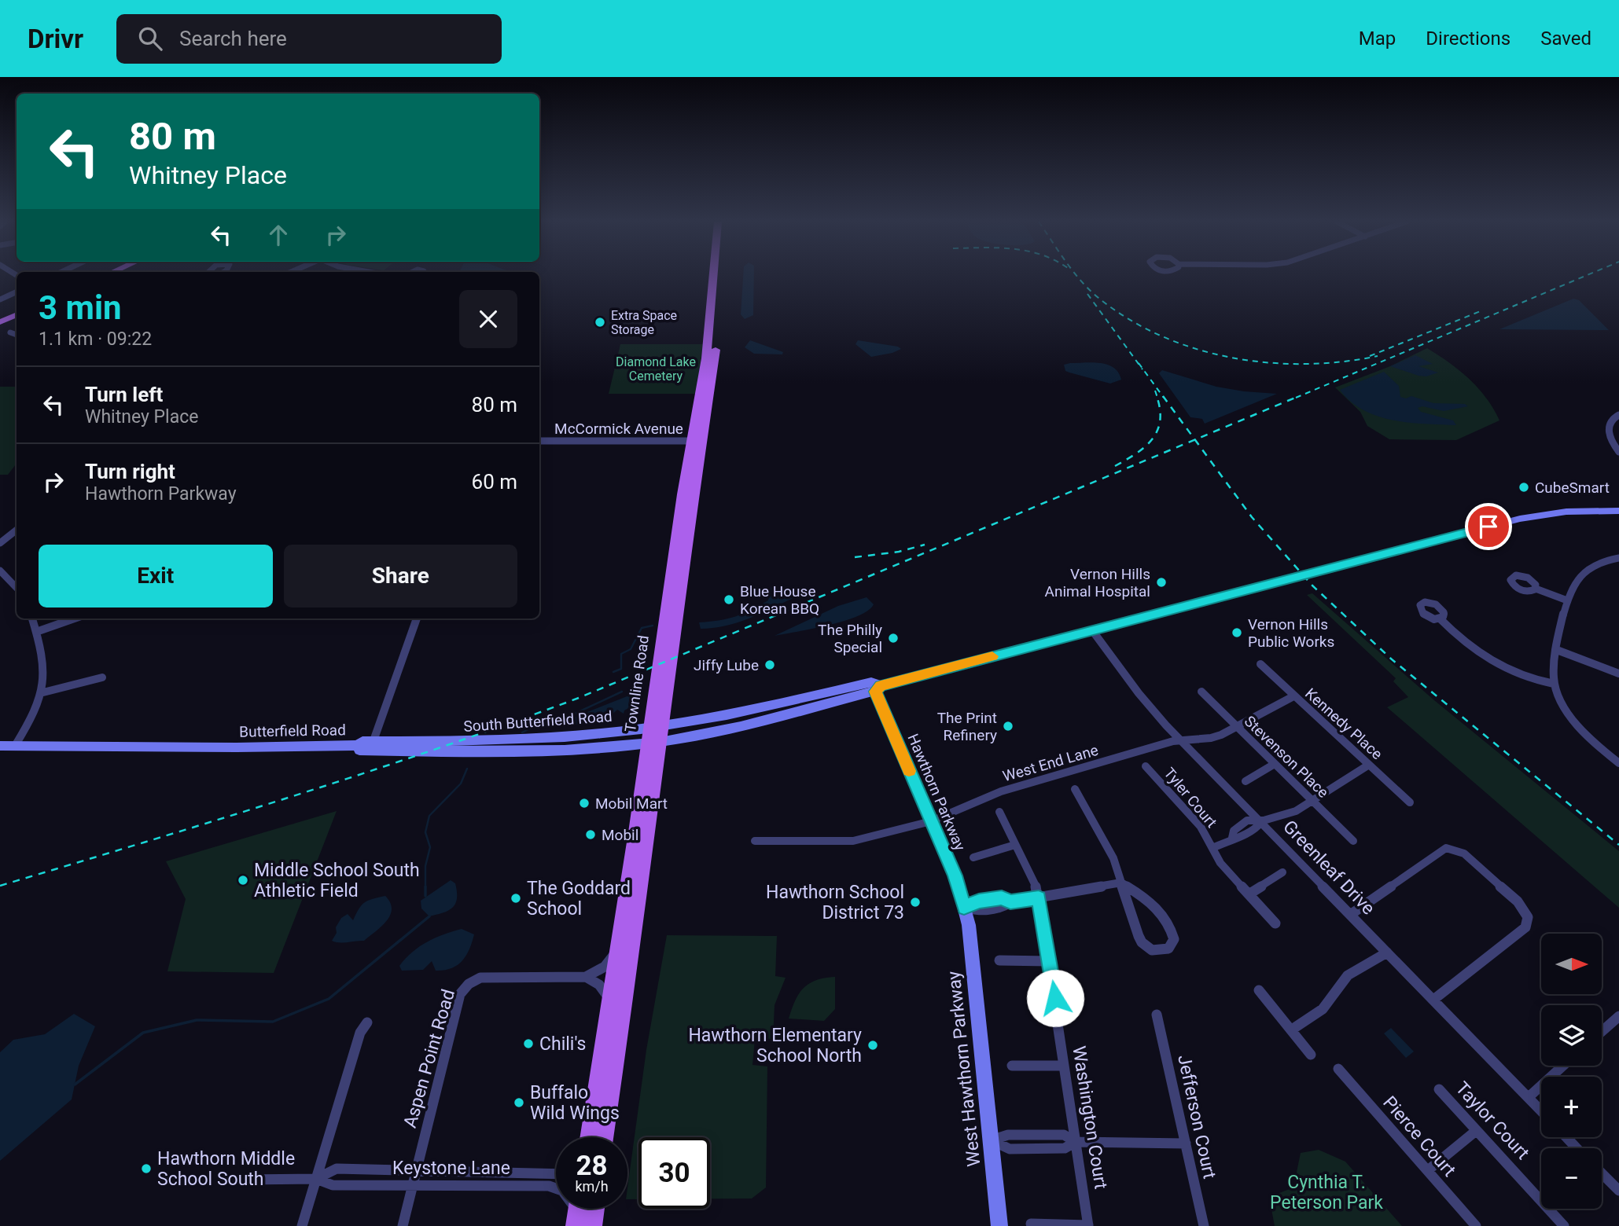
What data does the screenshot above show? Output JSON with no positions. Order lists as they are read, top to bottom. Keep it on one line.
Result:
{"streets":{"main road":["Townline Road","Butterfield Road","Hawthorn Parkway","West Hawthorn Parkway"],"street":["McCormick Avenue","Kennedy Place","Stevenson Place","West End Lane","Tyler Court","Greenleaf Drive","Aspen Point Road","Jefferson Court","Washington Court","Taylor Court","Pierce Court","Keystone Lane"]},"crossings":[["McCormick Avenue","Townline Road"],["Townline Road","Butterfield Road"],["Kennedy Place","West End Lane"],["Stevenson Place","West End Lane"],["West End Lane","Hawthorn Parkway"],["West End Lane","Greenleaf Drive"],["Hawthorn Parkway","West Hawthorn Parkway"],["Tyler Court","Greenleaf Drive"],["Aspen Point Road","Keystone Lane"]],"parks":["Diamond Lake Cemetery","Cynthia T. Peterson Park"],"places":["Extra Space Storage","CubeSmart","Vernon Hills Animal Hospital","Blue House Korean BBQ","Vernon Hills Public Works","The Philly Special","Jiffy Lube","The Print Refinery","Mobil Mart","Mobil","Middle School South Athletic Field","The Goddard School","Hawthorn School District 73","Chili's","Hawthorn Elementary School North","Buffalo Wild Wings","Hawthorn Middle School South"],"north":"right","page":{"header":"Drivr","search":"Search here","nav":["Map","Directions","Saved"],"turn":["80 m","Whitney Place"],"heading":["3 min","1.1 km · 09:22"],"list":[{"name":"Turn left","note":"Whitney Place","value":"80 m"},{"name":"Turn right","note":"Hawthorn Parkway","value":"60 m"}],"buttons":["Exit","Share"],"map_buttons":["+","−"],"speed":"28 km/h","limit":"30"}}
